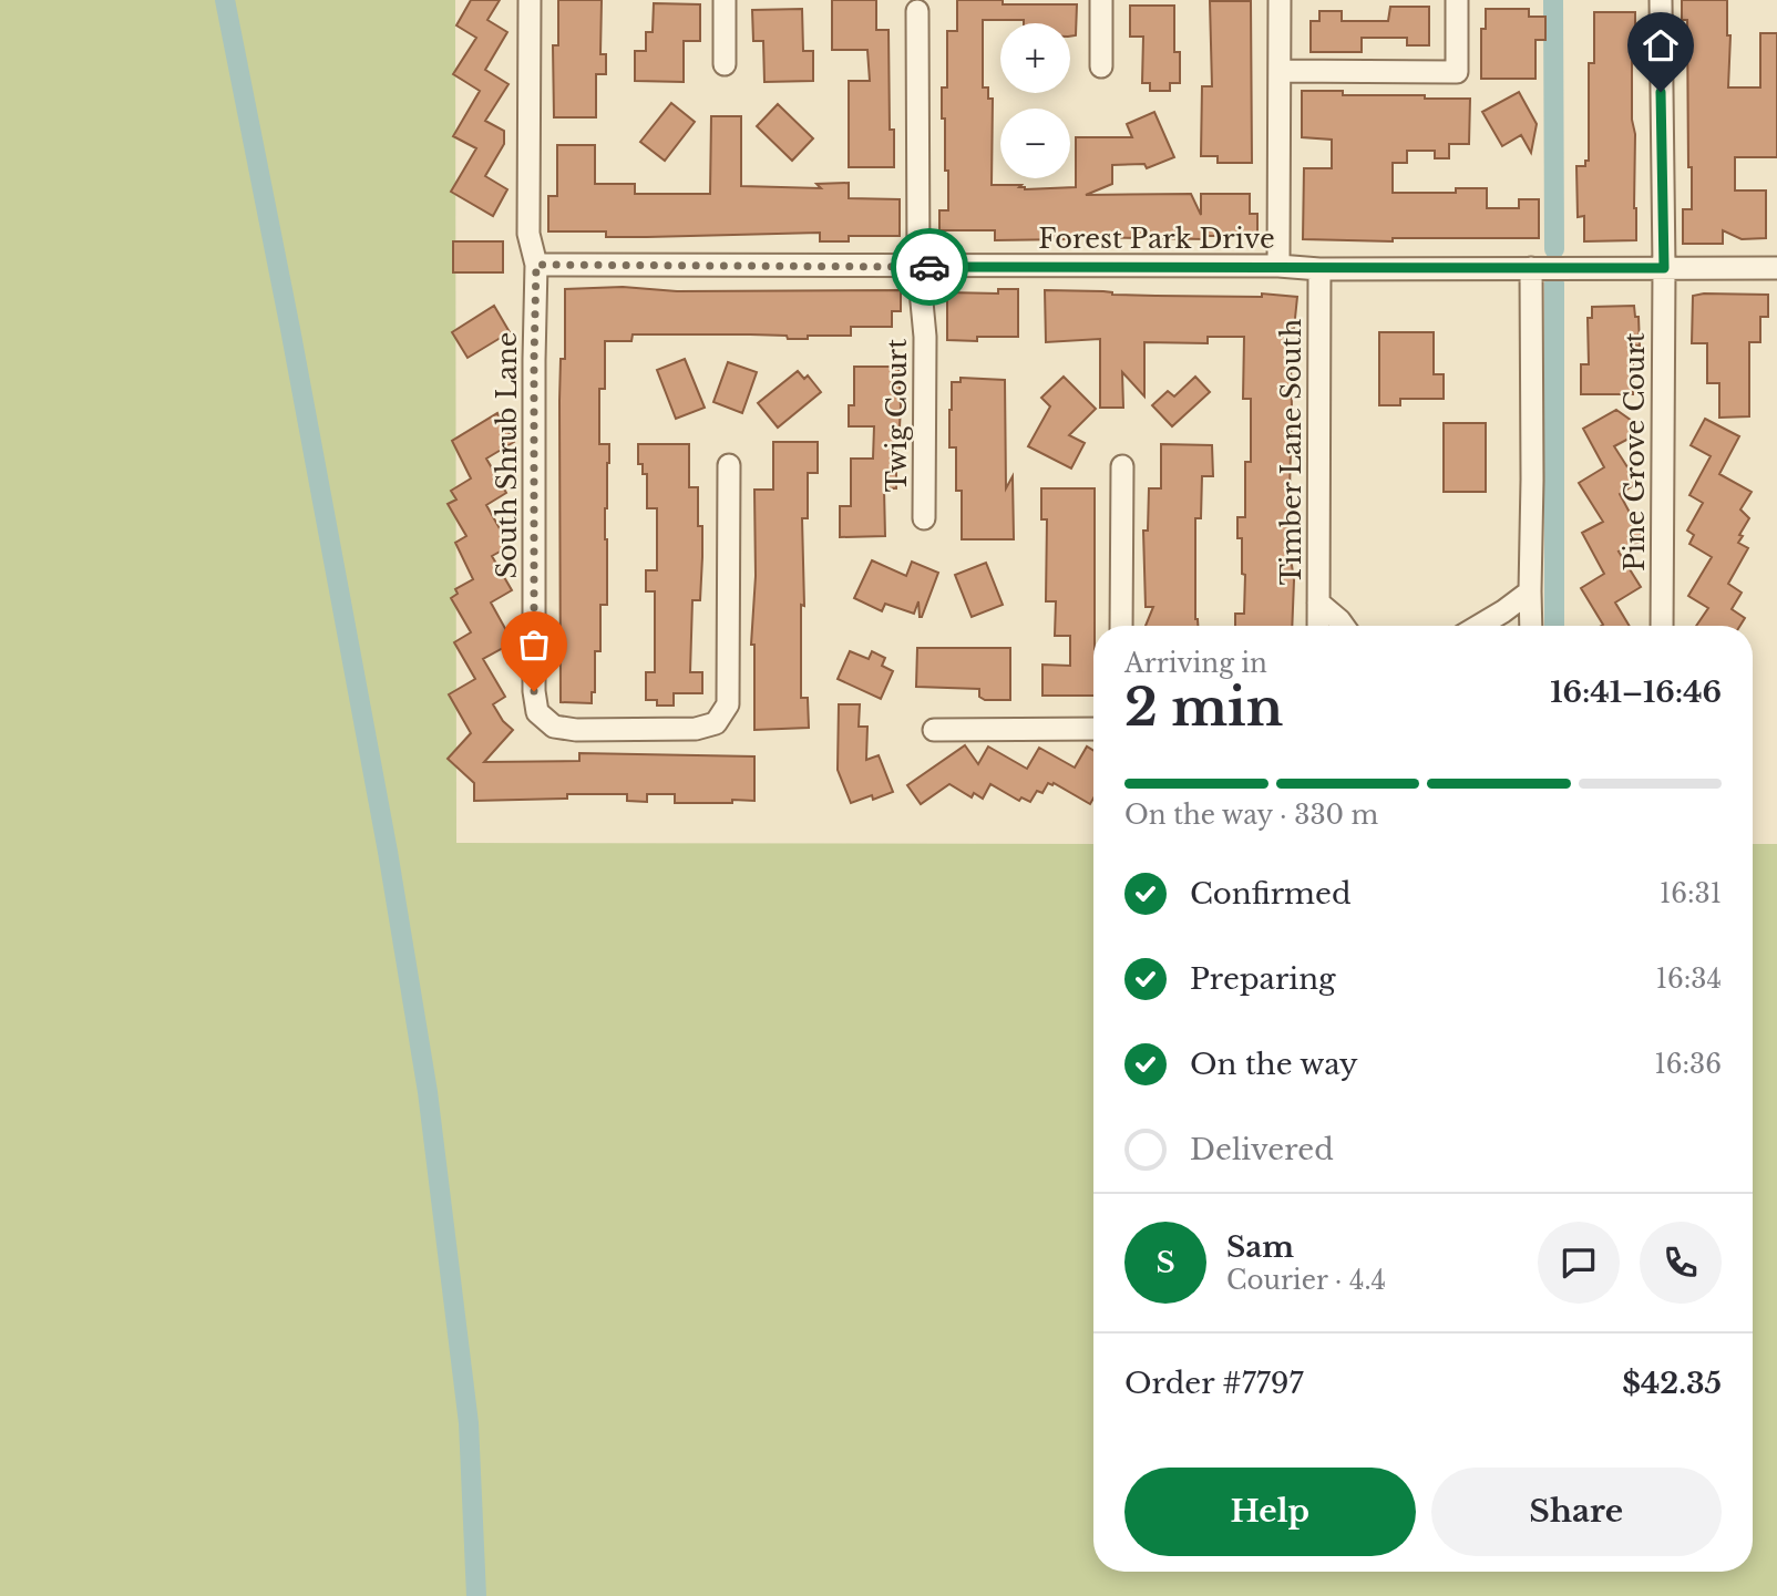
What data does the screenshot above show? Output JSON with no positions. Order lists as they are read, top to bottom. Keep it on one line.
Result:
{"streets":{"street":["Forest Park Drive","Twig Court","Timber Lane South","Pine Grove Court","South Shrub Lane"]},"crossings":[["Forest Park Drive","Twig Court"],["Forest Park Drive","Timber Lane South"],["Forest Park Drive","Pine Grove Court"],["Forest Park Drive","South Shrub Lane"]],"page":{"map_buttons":["+","−"],"heading":["2 min","Arriving in","16:41–16:46"],"panel":["Sam","Courier · 4.4","Order #7797","$42.35"],"bar":"On the way · 330 m","list":[["Confirmed","16:31"],["Preparing","16:34"],["On the way","16:36"],"Delivered"],"round":"S","buttons":["Help","Share"]}}
